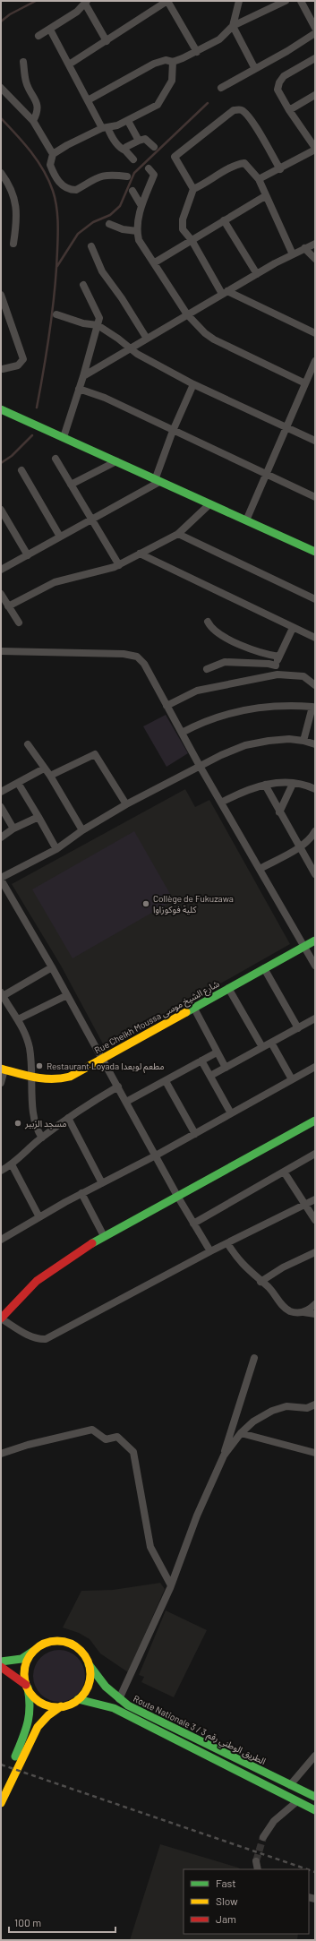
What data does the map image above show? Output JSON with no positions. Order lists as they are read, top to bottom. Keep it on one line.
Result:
{"streets":{"main road":["Rue Cheikh Moussa شارع الشيخ موسى","Route Nationale 3 / الطريق الوطني رقم 3"]},"places":["Collège de Fukuzawa كلية فوكوزاوا","Restaurant Loyada مطعم لويعدا","مسجد الزبير"],"legend":["Fast","Slow","Jam"],"scale_bar":"100 m"}
